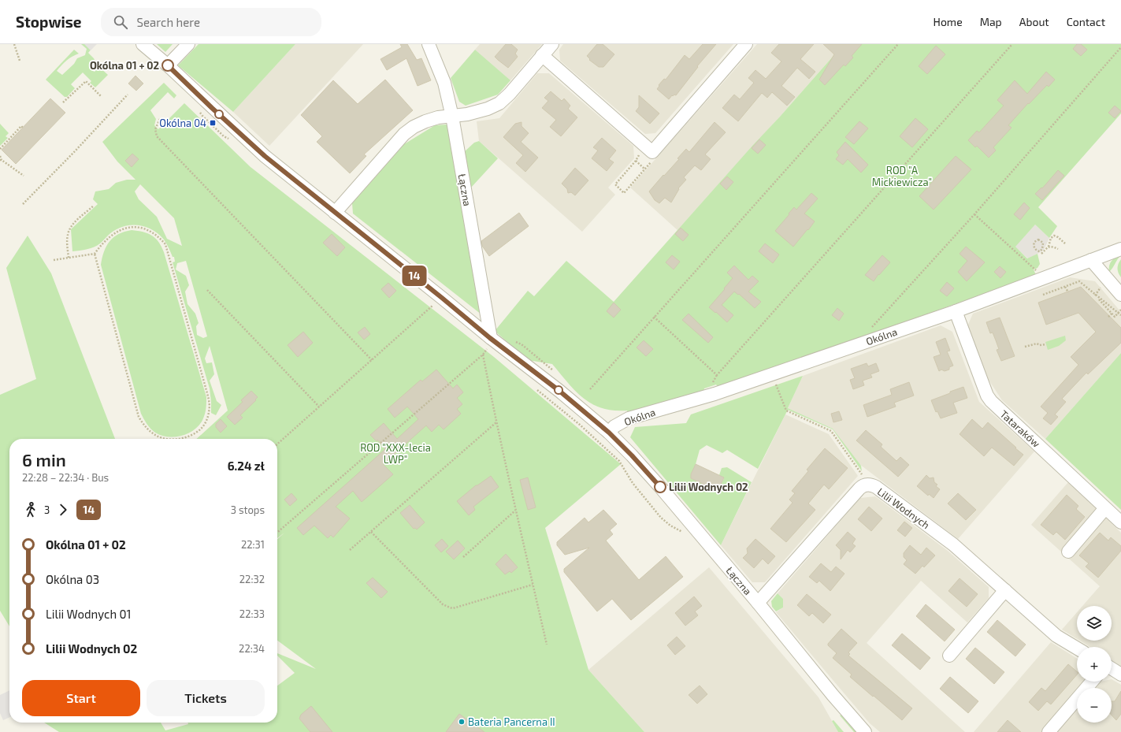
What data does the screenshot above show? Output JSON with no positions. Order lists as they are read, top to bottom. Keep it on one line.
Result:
{"streets":{"street":["Łączna","Okólna","Tataraków","Lilii Wodnych"]},"crossings":[["Łączna","Okólna"],["Łączna","Lilii Wodnych"],["Okólna","Tataraków"]],"parks":["ROD \"A Mickiewicza\"","ROD \"XXX-lecia LWP\""],"places":{"other":["Okólna 01 + 02","Lilii Wodnych 02","Bateria Pancerna II"],"transit":["Okólna 04"]},"lines":["bus line 14"],"page":{"header":"Stopwise","search":"Search here","nav":["Home","Map","About","Contact"],"on_map":"14","heading":["6 min","22:28 – 22:34 · Bus","6.24 zł"],"legs":["3","14","3 stops"],"list":[{"name":"Okólna 01 + 02","value":"22:31"},{"name":"Okólna 03","value":"22:32"},{"name":"Lilii Wodnych 01","value":"22:33"},{"name":"Lilii Wodnych 02","value":"22:34"}],"map_buttons":["+","−"],"buttons":["Start","Tickets"]}}
